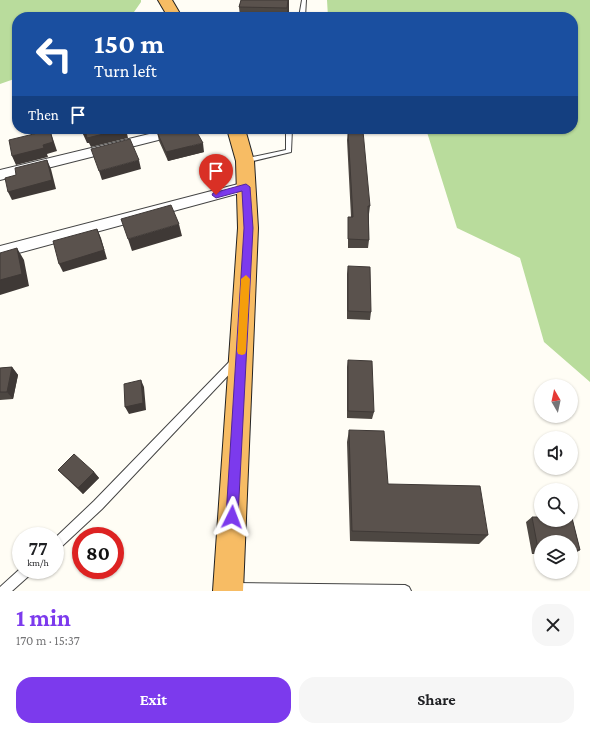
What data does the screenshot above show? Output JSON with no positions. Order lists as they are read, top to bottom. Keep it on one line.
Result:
{"north":"top","page":{"turn":["150 m","Turn left"],"then":"Then","speed":"77 km/h","limit":"80","heading":["1 min","170 m · 15:37"],"buttons":["Exit","Share"]}}
